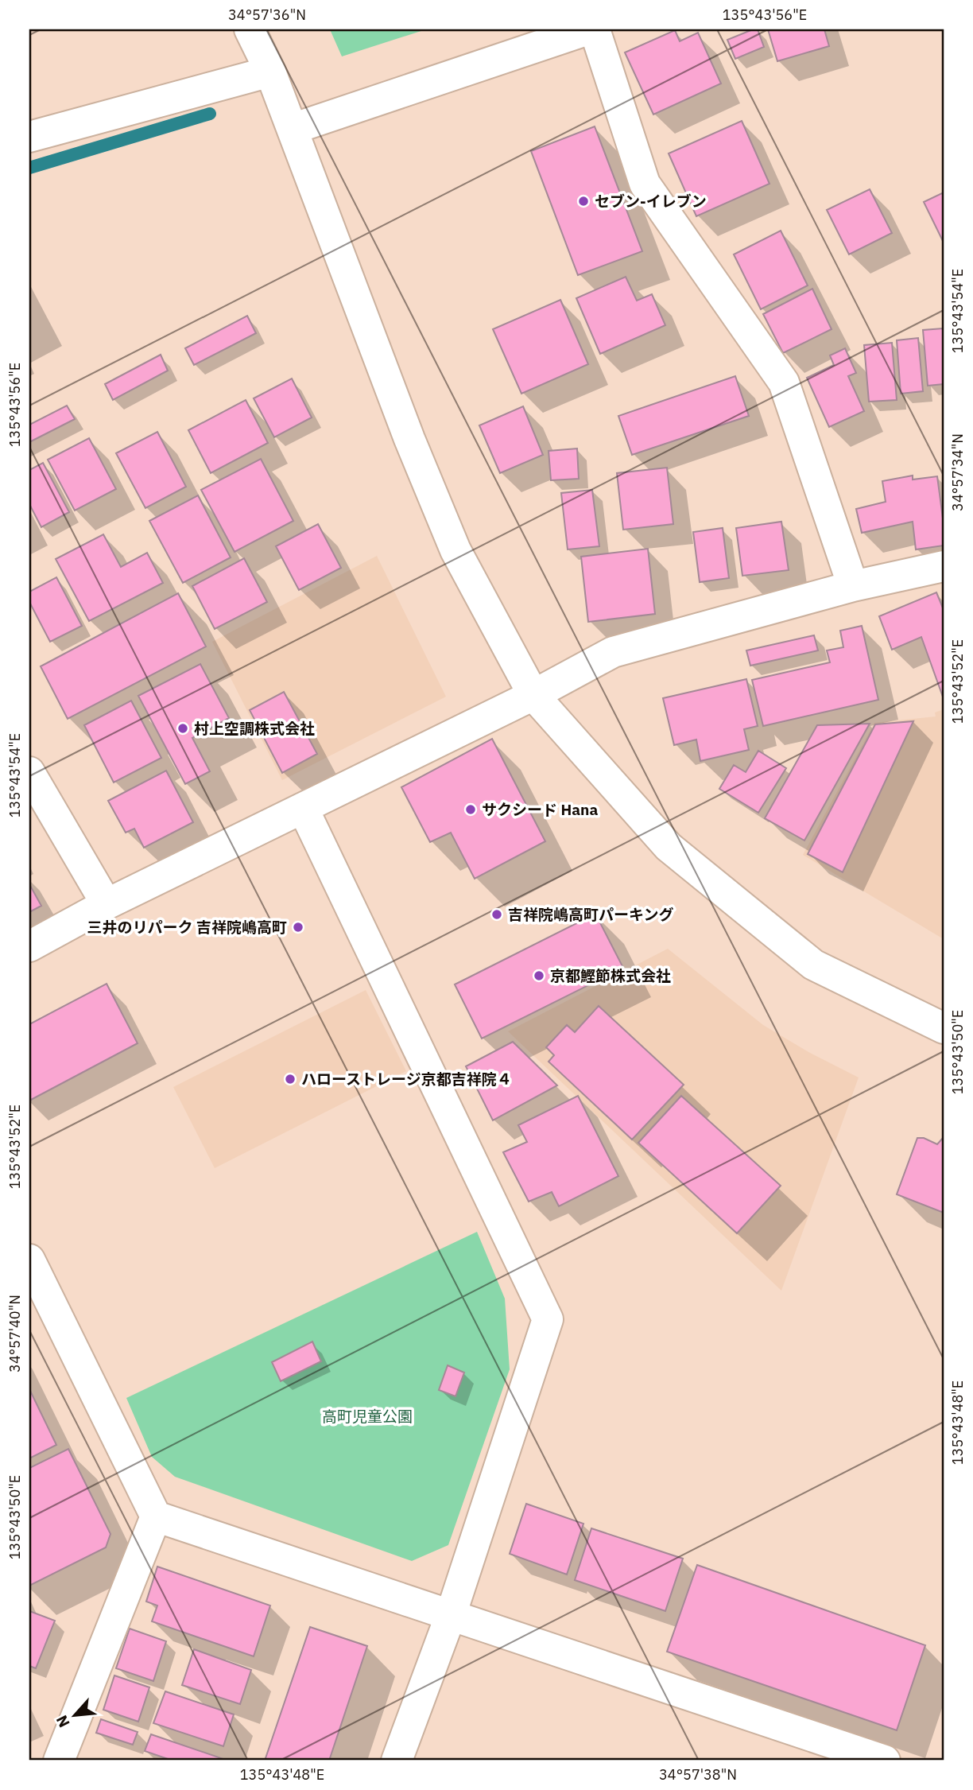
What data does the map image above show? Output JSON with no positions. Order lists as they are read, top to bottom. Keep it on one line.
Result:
{"parks":["高町児童公園"],"places":["セブン-イレブン","村上空調株式会社","サクシード Hana","吉祥院嶋高町パーキング","三井のリパーク 吉祥院嶋高町","京都鰹節株式会社","ハローストレージ京都吉祥院４"],"north":"bottom left","coordinates":["34°57'36\"N","135°43'56\"E","135°43'54\"E","34°57'34\"N","135°43'52\"E","135°43'50\"E","34°57'40\"N","135°43'48\"E","34°57'38\"N"]}
